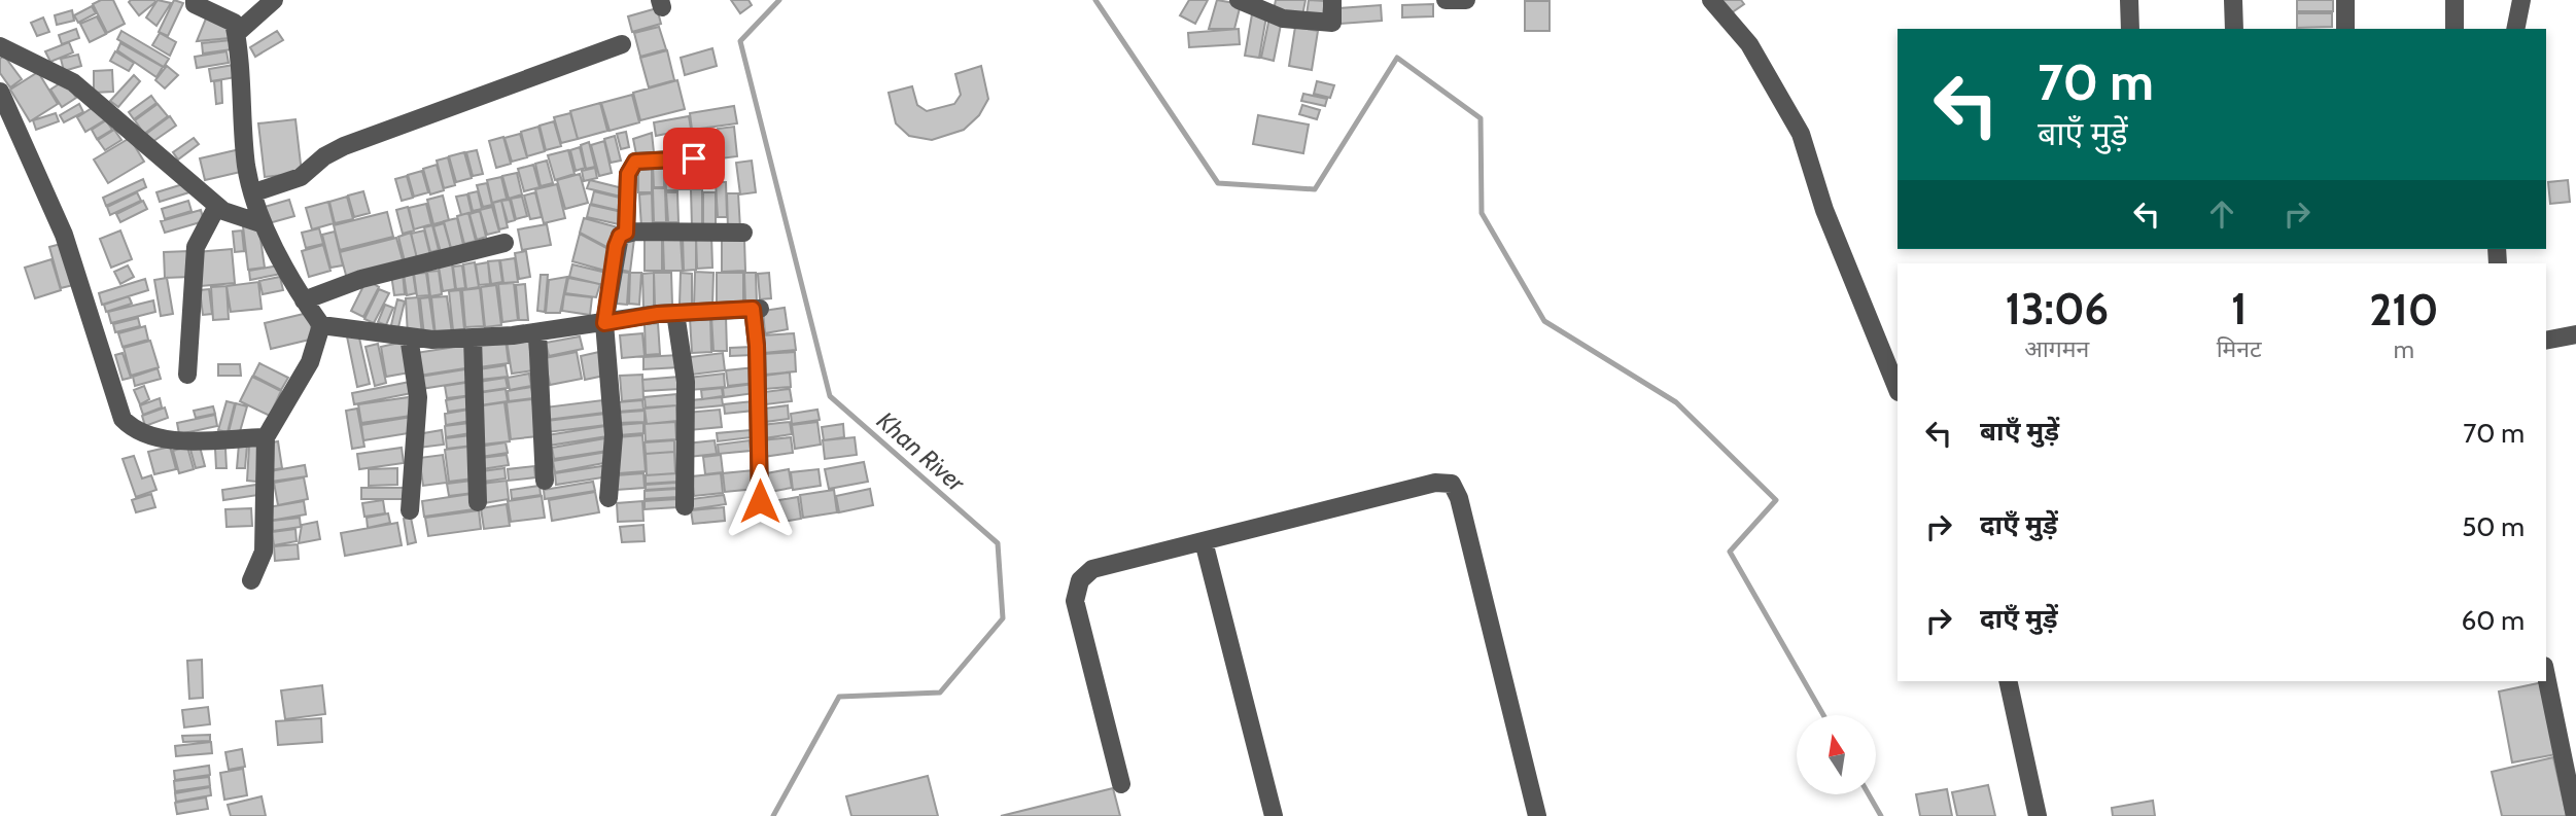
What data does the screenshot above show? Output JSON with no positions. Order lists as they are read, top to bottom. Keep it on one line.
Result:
{"water":["Khan River"],"north":"top","page":{"turn":["70 m","बाएँ मुड़ें"],"eta":["13:06","आगमन","1","मिनट","210","m"],"list":[{"name":"बाएँ मुड़ें","value":"70 m"},{"name":"दाएँ मुड़ें","value":"50 m"},{"name":"दाएँ मुड़ें","value":"60 m"}]}}
